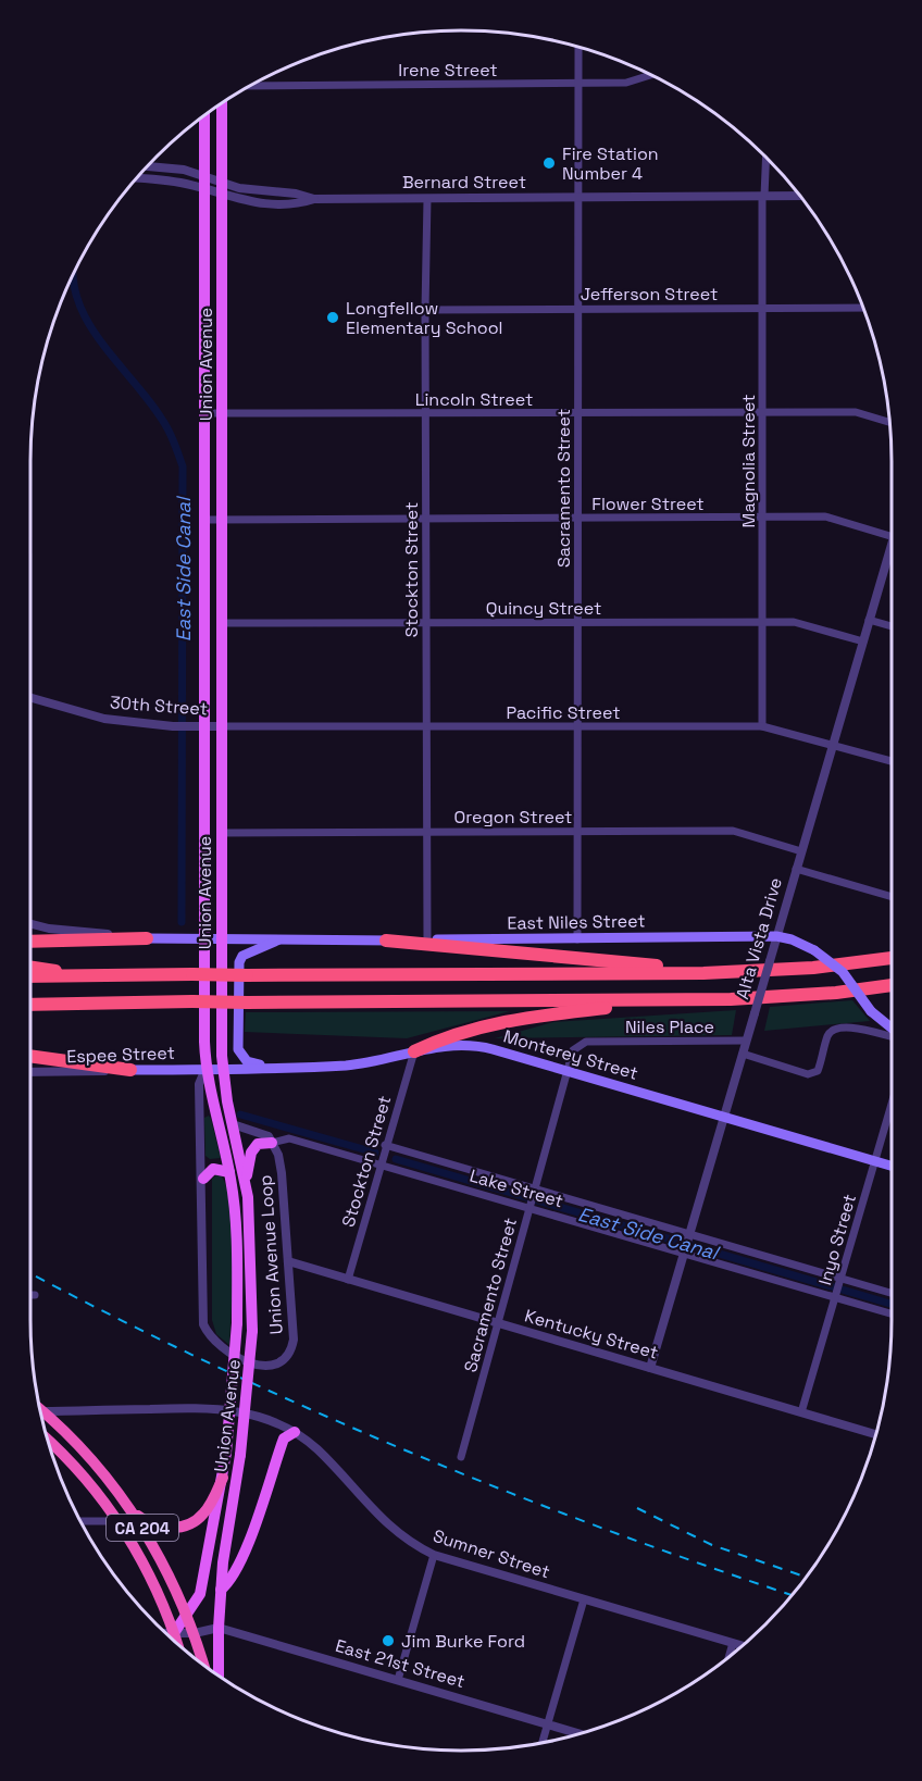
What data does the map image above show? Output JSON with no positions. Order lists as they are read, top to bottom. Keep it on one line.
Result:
{"streets":{"highway":["CA 204"],"main road":["Union Avenue","East Niles Street","Espee Street","Monterey Street"],"street":["Irene Street","Bernard Street","Jefferson Street","Lincoln Street","Magnolia Street","Sacramento Street","Flower Street","Stockton Street","Quincy Street","30th Street","Pacific Street","Oregon Street","Alta Vista Drive","Niles Place","Lake Street","Inyo Street","Union Avenue Loop","Kentucky Street","Sumner Street","East 21st Street"]},"crossings":[["Irene Street","Sacramento Street"],["Bernard Street","Union Avenue"],["Bernard Street","Magnolia Street"],["Bernard Street","Sacramento Street"],["Bernard Street","Stockton Street"],["Jefferson Street","Magnolia Street"],["Jefferson Street","Sacramento Street"],["Jefferson Street","Stockton Street"],["Union Avenue","Lincoln Street"],["Union Avenue","Flower Street"],["Union Avenue","Quincy Street"],["Union Avenue","30th Street"],["Union Avenue","Pacific Street"],["Union Avenue","Oregon Street"],["Union Avenue","East Niles Street"],["Union Avenue","Espee Street"],["Union Avenue","Monterey Street"],["Union Avenue","Union Avenue Loop"],["Union Avenue","CA 204"],["Union Avenue","East 21st Street"],["Lincoln Street","Magnolia Street"],["Lincoln Street","Sacramento Street"],["Lincoln Street","Stockton Street"],["Magnolia Street","Flower Street"],["Magnolia Street","Quincy Street"],["Magnolia Street","Pacific Street"],["Sacramento Street","Flower Street"],["Sacramento Street","Quincy Street"],["Sacramento Street","Pacific Street"],["Sacramento Street","Oregon Street"],["Sacramento Street","East Niles Street"],["Sacramento Street","Niles Place"],["Sacramento Street","Monterey Street"],["Sacramento Street","Lake Street"],["Sacramento Street","Kentucky Street"],["Flower Street","Stockton Street"],["Stockton Street","Quincy Street"],["Stockton Street","Pacific Street"],["Stockton Street","Oregon Street"],["Stockton Street","East Niles Street"],["Stockton Street","Monterey Street"],["Stockton Street","Lake Street"],["Stockton Street","Kentucky Street"],["Quincy Street","Alta Vista Drive"],["30th Street","Pacific Street"],["Pacific Street","Alta Vista Drive"],["Oregon Street","Alta Vista Drive"],["East Niles Street","Alta Vista Drive"],["Alta Vista Drive","Niles Place"],["Alta Vista Drive","Monterey Street"],["Alta Vista Drive","Lake Street"],["Alta Vista Drive","Kentucky Street"],["Espee Street","Monterey Street"],["Monterey Street","Inyo Street"],["Lake Street","Inyo Street"],["Lake Street","Union Avenue Loop"],["Inyo Street","Kentucky Street"],["Union Avenue Loop","Kentucky Street"],["CA 204","East 21st Street"]],"water":["East Side Canal"],"places":["Fire Station Number 4","Longfellow Elementary School","Jim Burke Ford"]}
